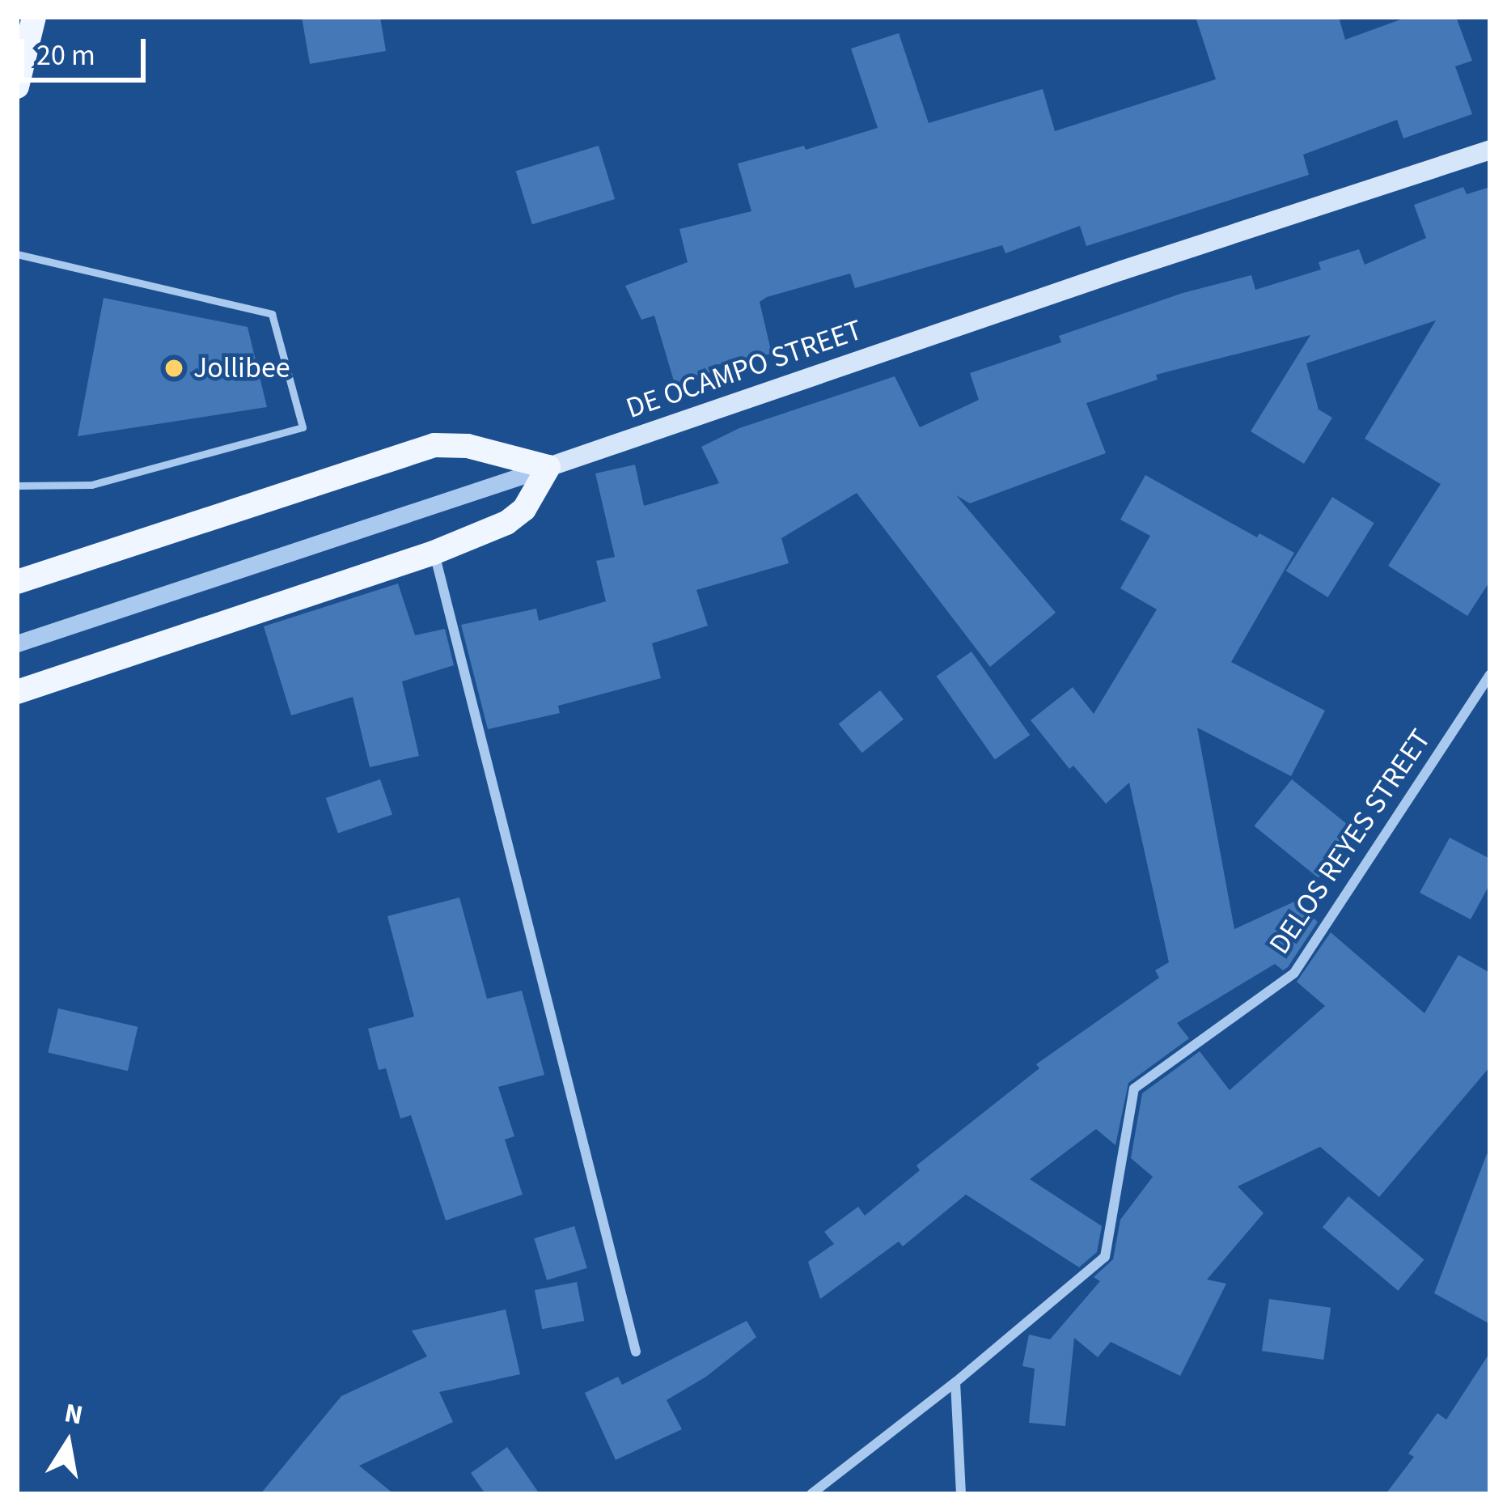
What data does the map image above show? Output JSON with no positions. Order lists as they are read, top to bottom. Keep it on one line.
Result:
{"streets":{"main road":["DE OCAMPO STREET"],"street":["DELOS REYES STREET"]},"places":["Jollibee"],"scale_bar":"20 m","north":"top"}
